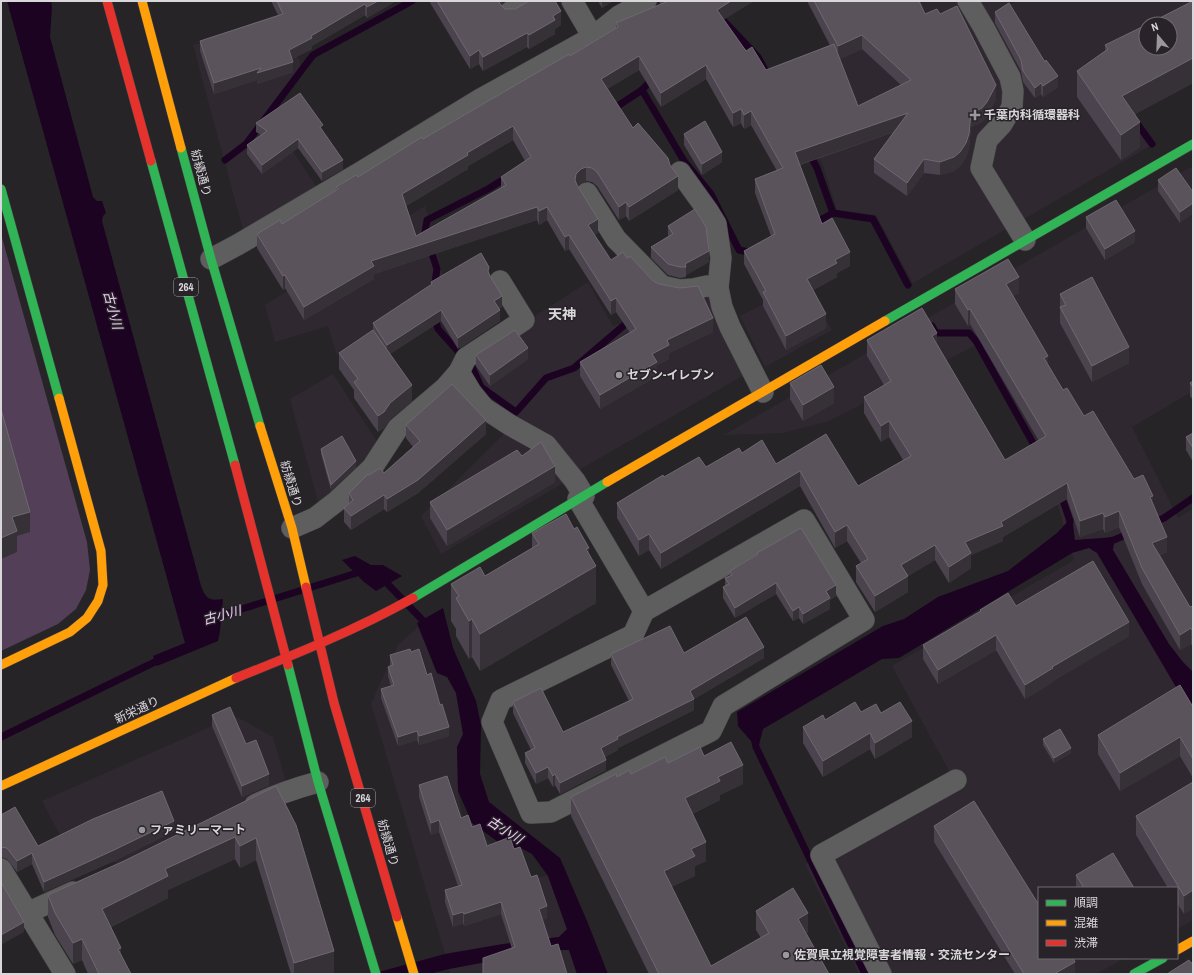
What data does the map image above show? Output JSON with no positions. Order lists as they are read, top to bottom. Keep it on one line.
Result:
{"streets":{"main road":["紡績通り","264","新栄通り"]},"crossings":[["紡績通り","新栄通り"],["264","新栄通り"]],"districts":["天神"],"water":["古小川"],"places":{"health":["千葉内科循環器科"],"other":["セブン-イレブン","ファミリーマート","佐賀県立視覚障害者情報・交流センター"]},"legend":["順調","混雑","渋滞"],"north":"top"}
